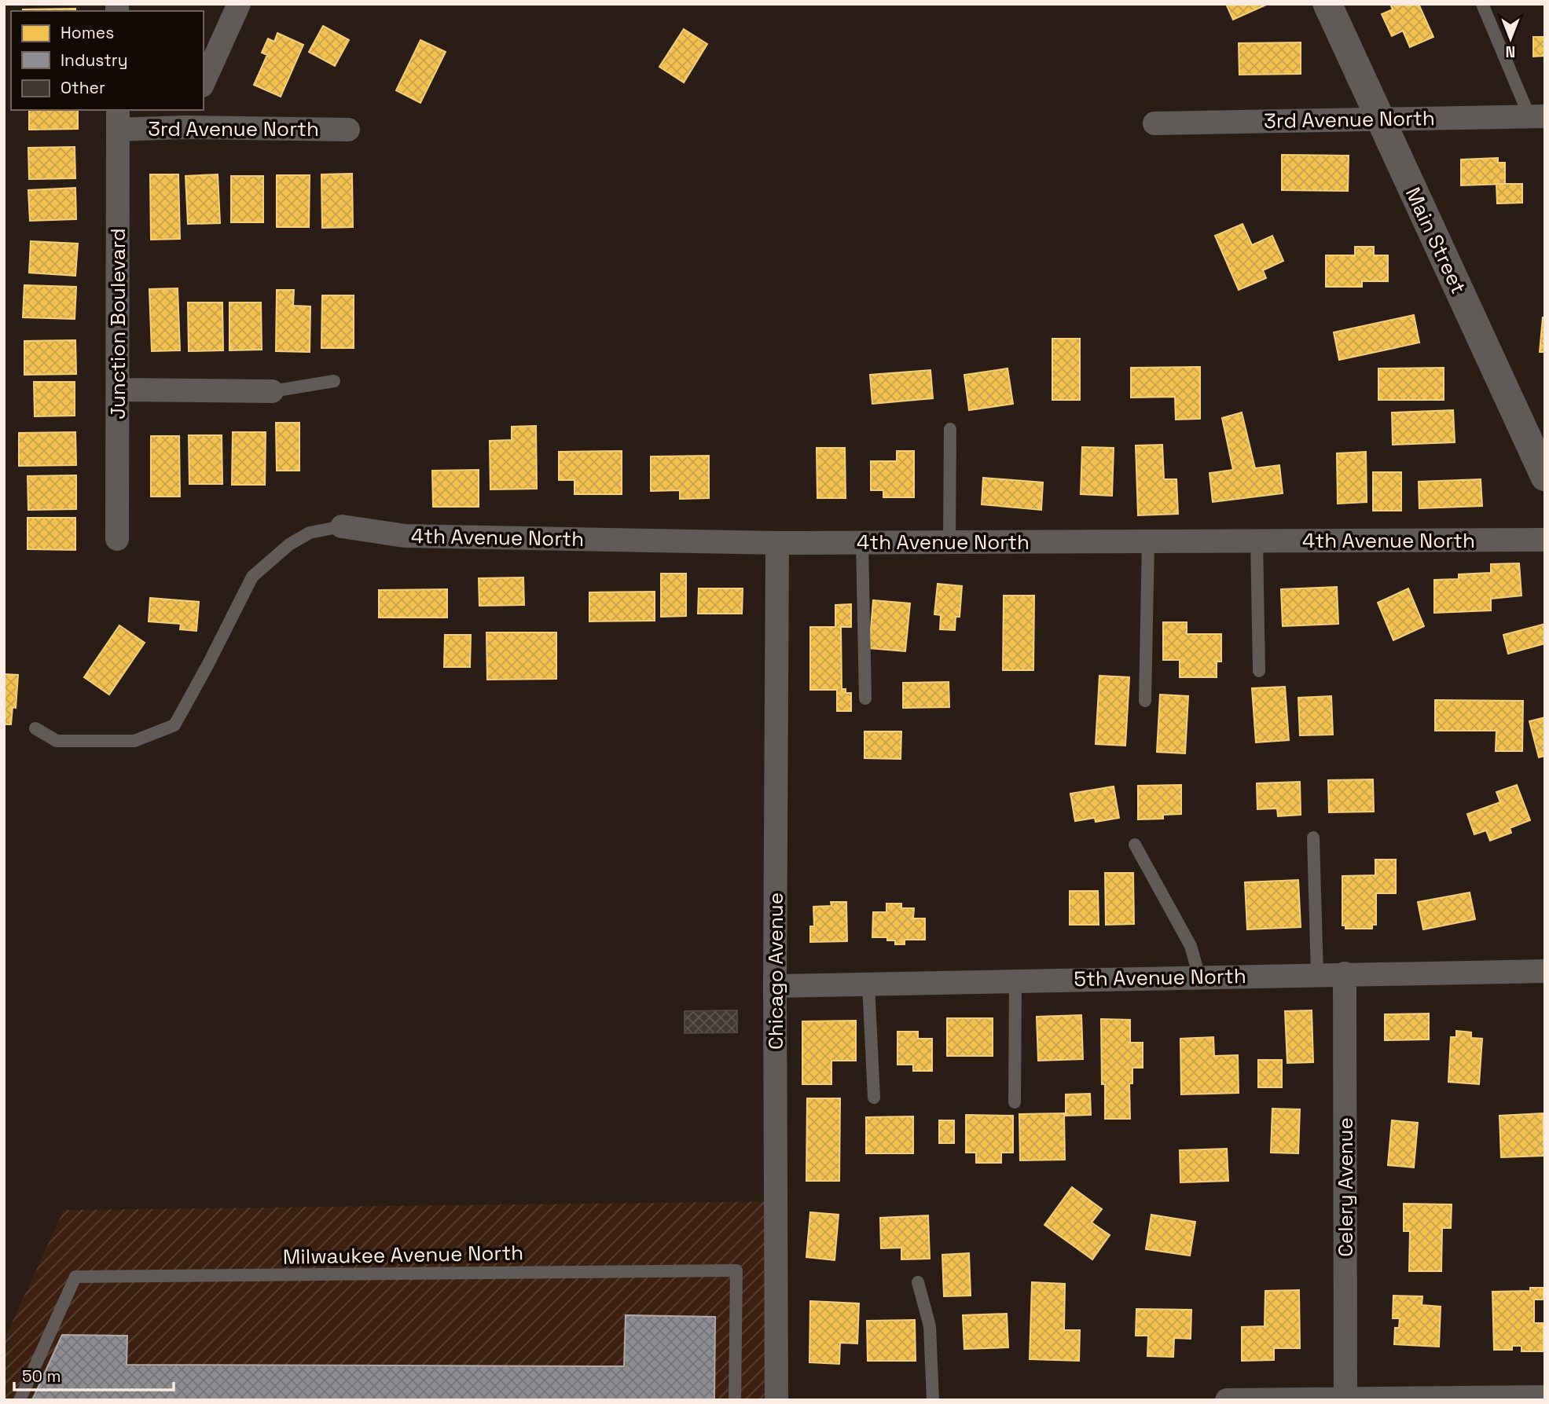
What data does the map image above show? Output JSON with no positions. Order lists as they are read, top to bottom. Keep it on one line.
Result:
{"streets":{"street":["3rd Avenue North","Main Street","Junction Boulevard","4th Avenue North","Chicago Avenue","5th Avenue North","Celery Avenue"],"lane":["Milwaukee Avenue North"]},"crossings":[["3rd Avenue North","Main Street"],["3rd Avenue North","Junction Boulevard"],["4th Avenue North","Chicago Avenue"],["Chicago Avenue","5th Avenue North"],["5th Avenue North","Celery Avenue"]],"legend":["Homes","Industry","Other"],"scale_bar":"50 m","north":"bottom"}
